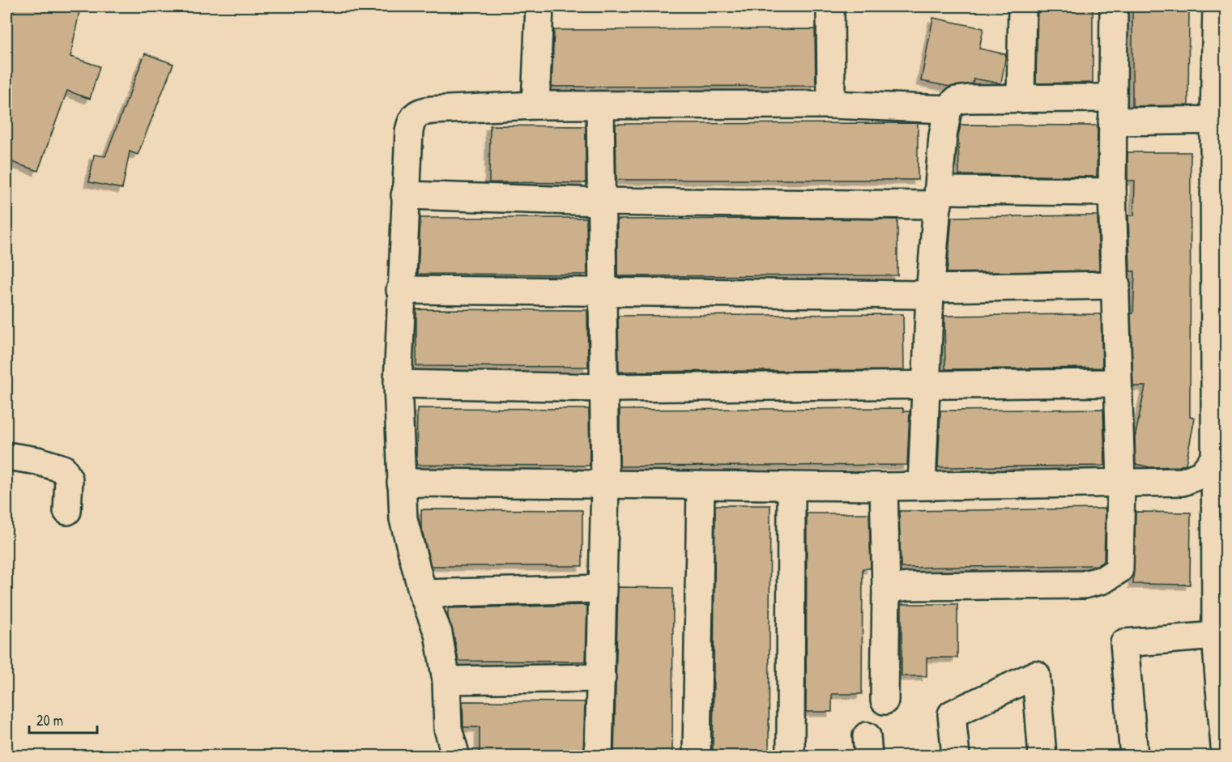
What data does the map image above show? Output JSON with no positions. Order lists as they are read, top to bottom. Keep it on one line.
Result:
{"scale_bar":"20 m"}
